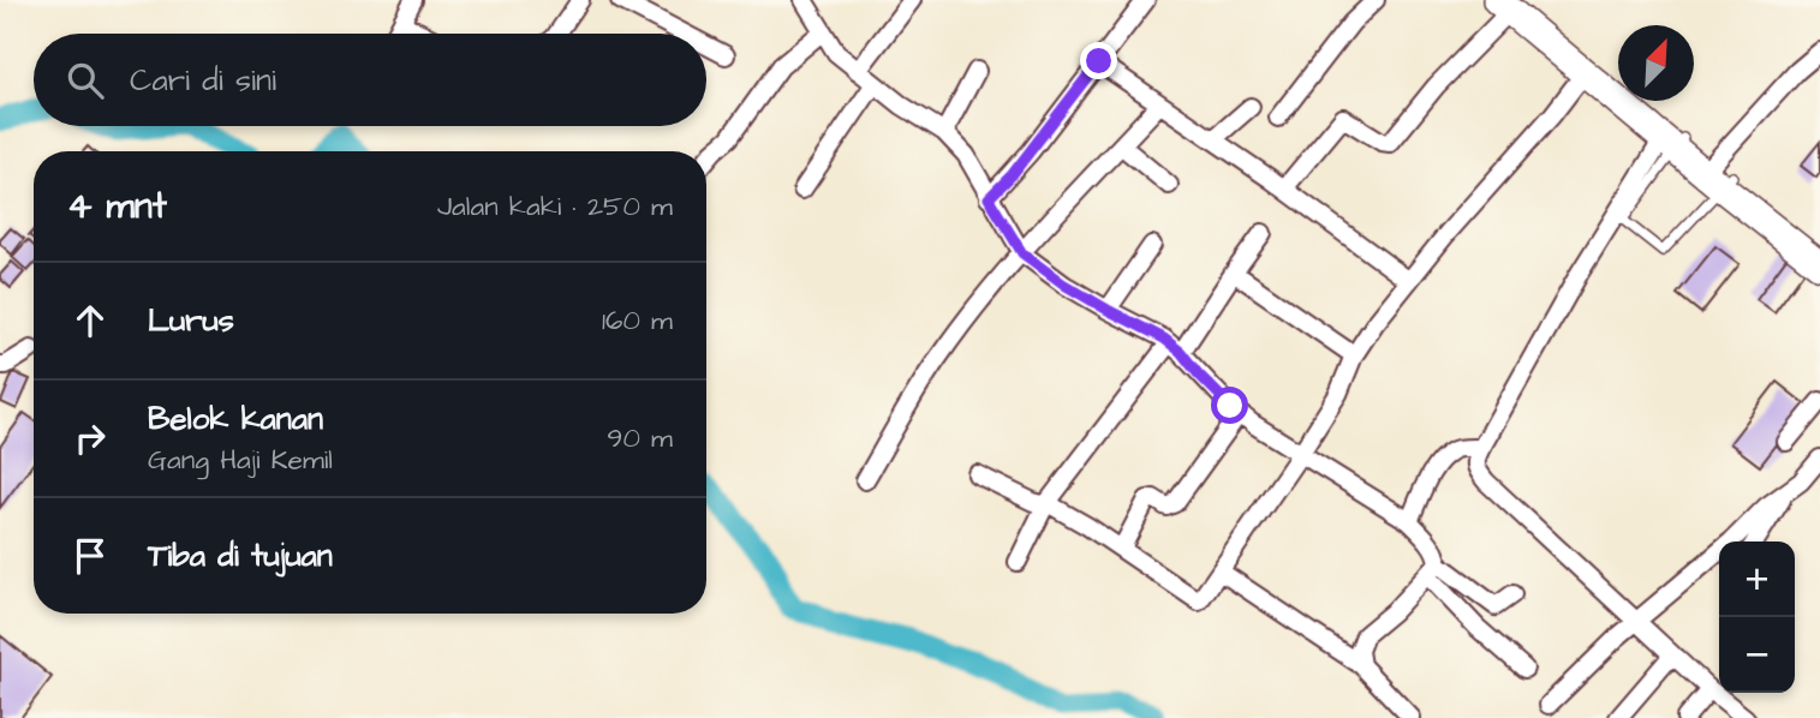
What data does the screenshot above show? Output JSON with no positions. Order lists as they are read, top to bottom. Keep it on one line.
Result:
{"north":"top right","page":{"search":"Cari di sini","heading":["4 mnt","Jalan kaki · 250 m"],"list":[["Lurus","160 m"],["Belok kanan","Gang Haji Kemil","90 m"],"Tiba di tujuan"],"map_buttons":["+","−"]}}
